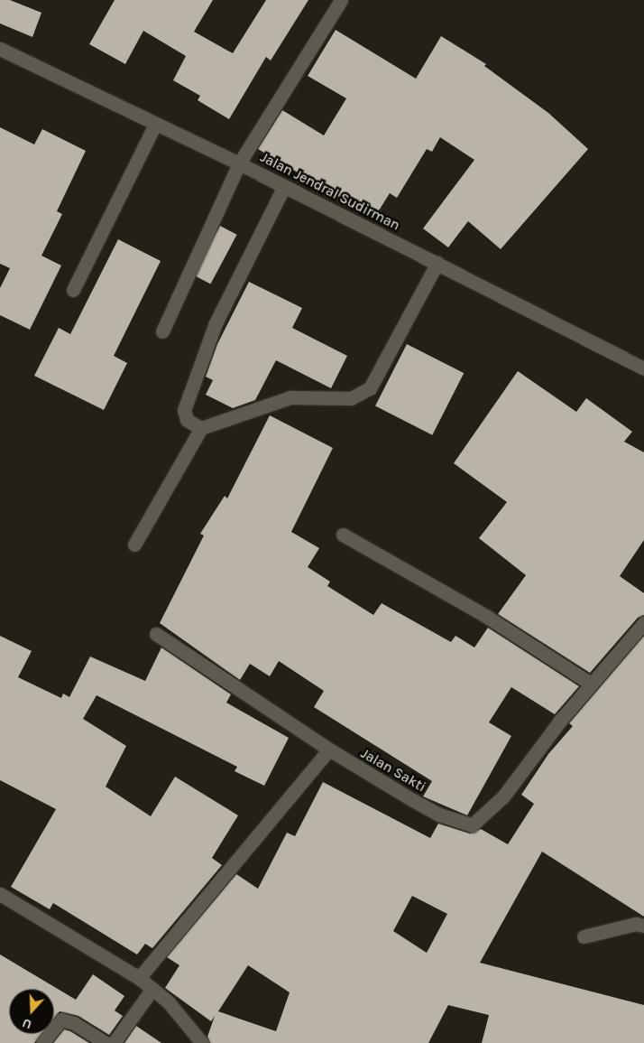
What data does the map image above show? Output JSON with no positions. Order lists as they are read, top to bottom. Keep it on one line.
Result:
{"streets":{"street":["Jalan Jendral Sudirman","Jalan Sakti"]},"north":"bottom"}
